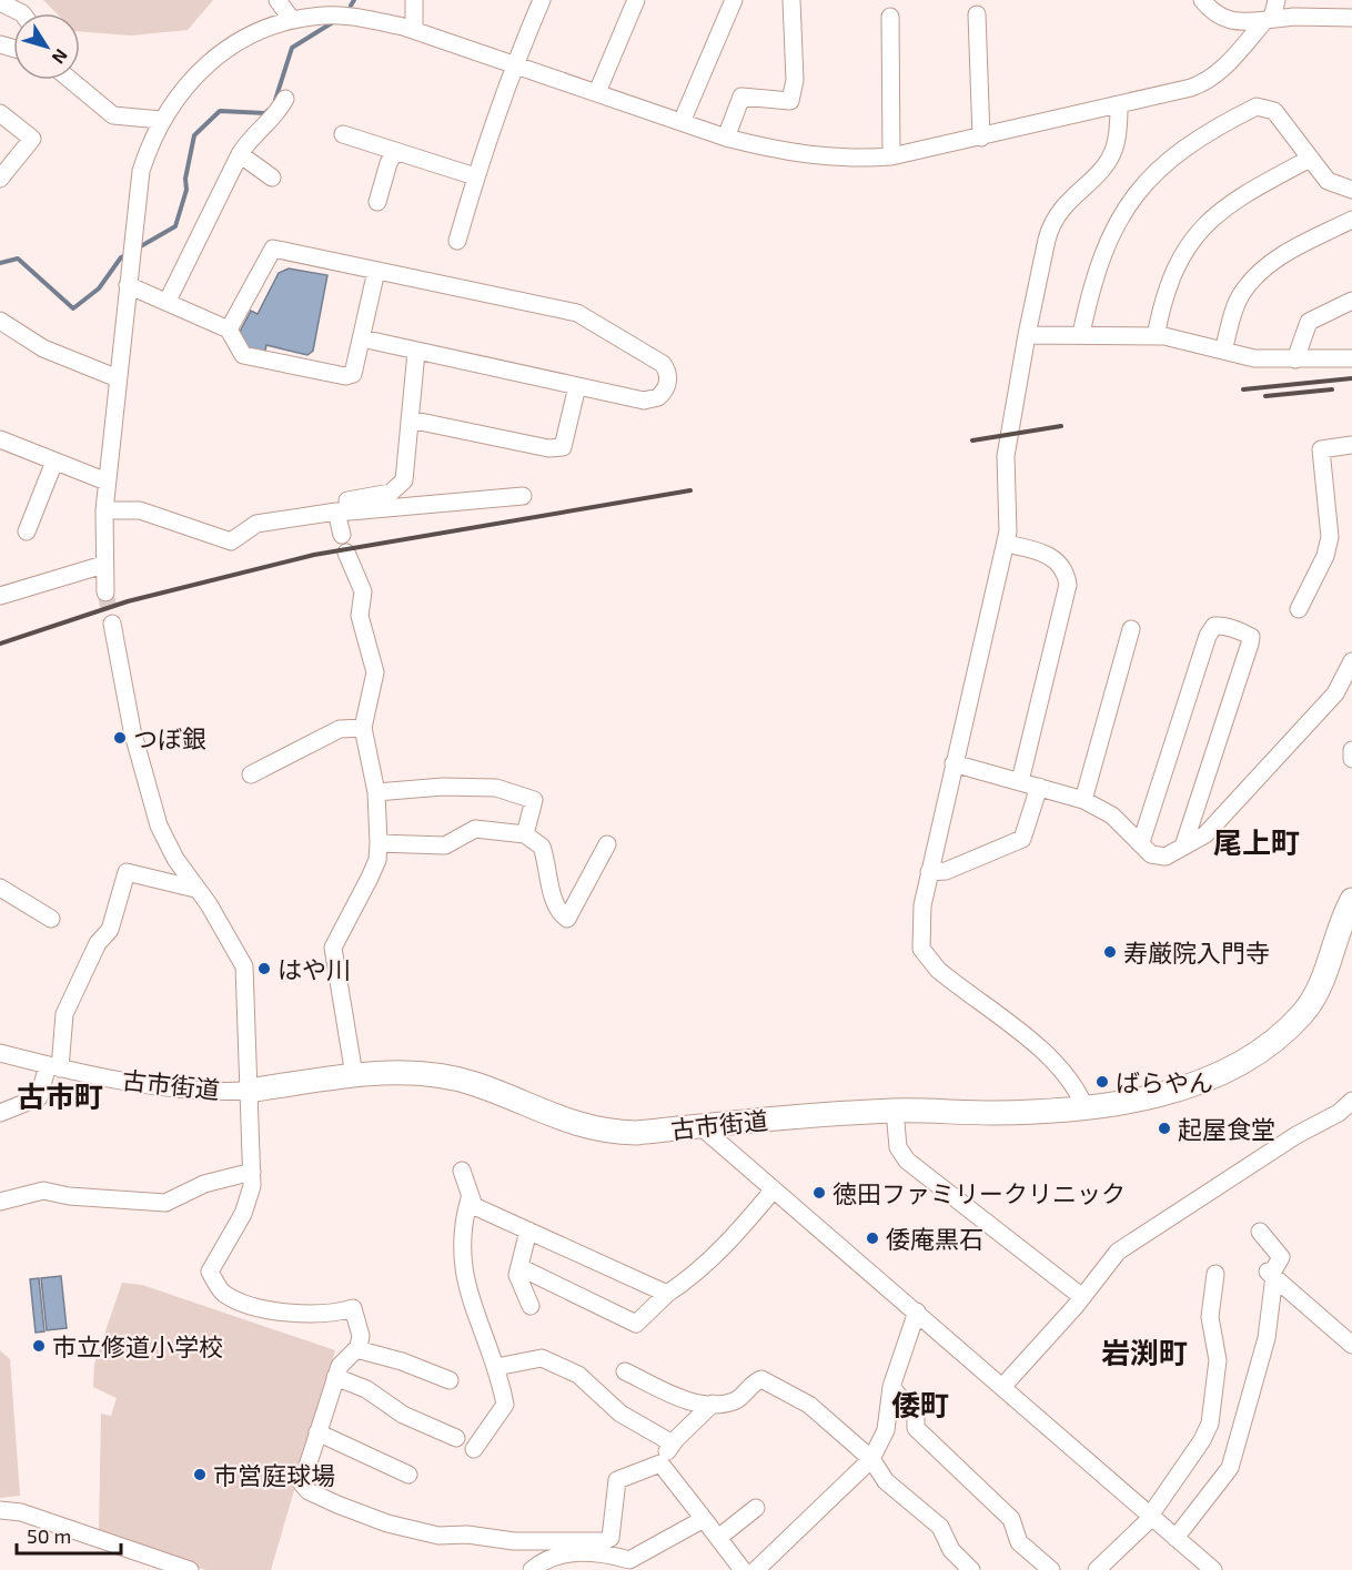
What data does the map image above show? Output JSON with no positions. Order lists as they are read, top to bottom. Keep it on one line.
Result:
{"streets":{"street":["古市街道"]},"districts":["尾上町","古市町","岩渕町","倭町"],"places":["つぼ銀","寿厳院入門寺","はや川","ばらやん","起屋食堂","徳田ファミリークリニック","倭庵黒石","市立修道小学校","市営庭球場"],"scale_bar":"50 m","north":"bottom right"}
